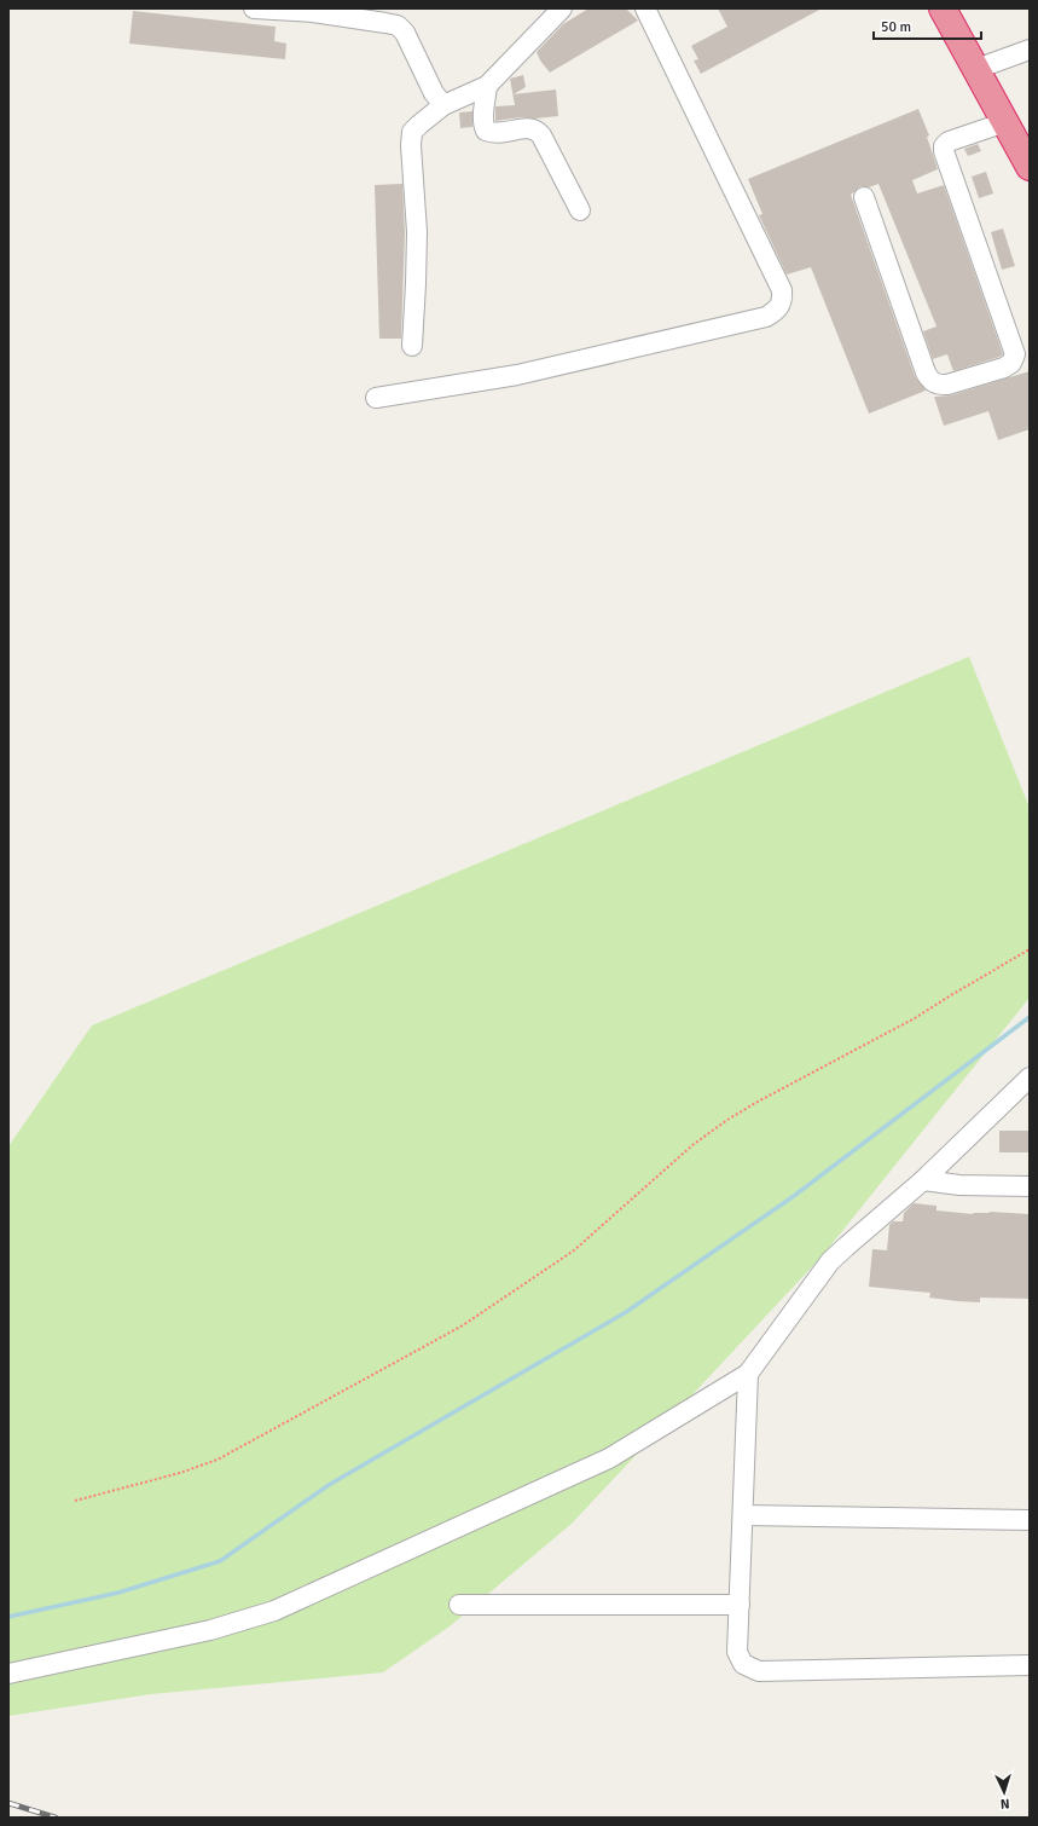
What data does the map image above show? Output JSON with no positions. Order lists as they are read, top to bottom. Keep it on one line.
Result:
{"scale_bar":"50 m","north":"bottom"}
